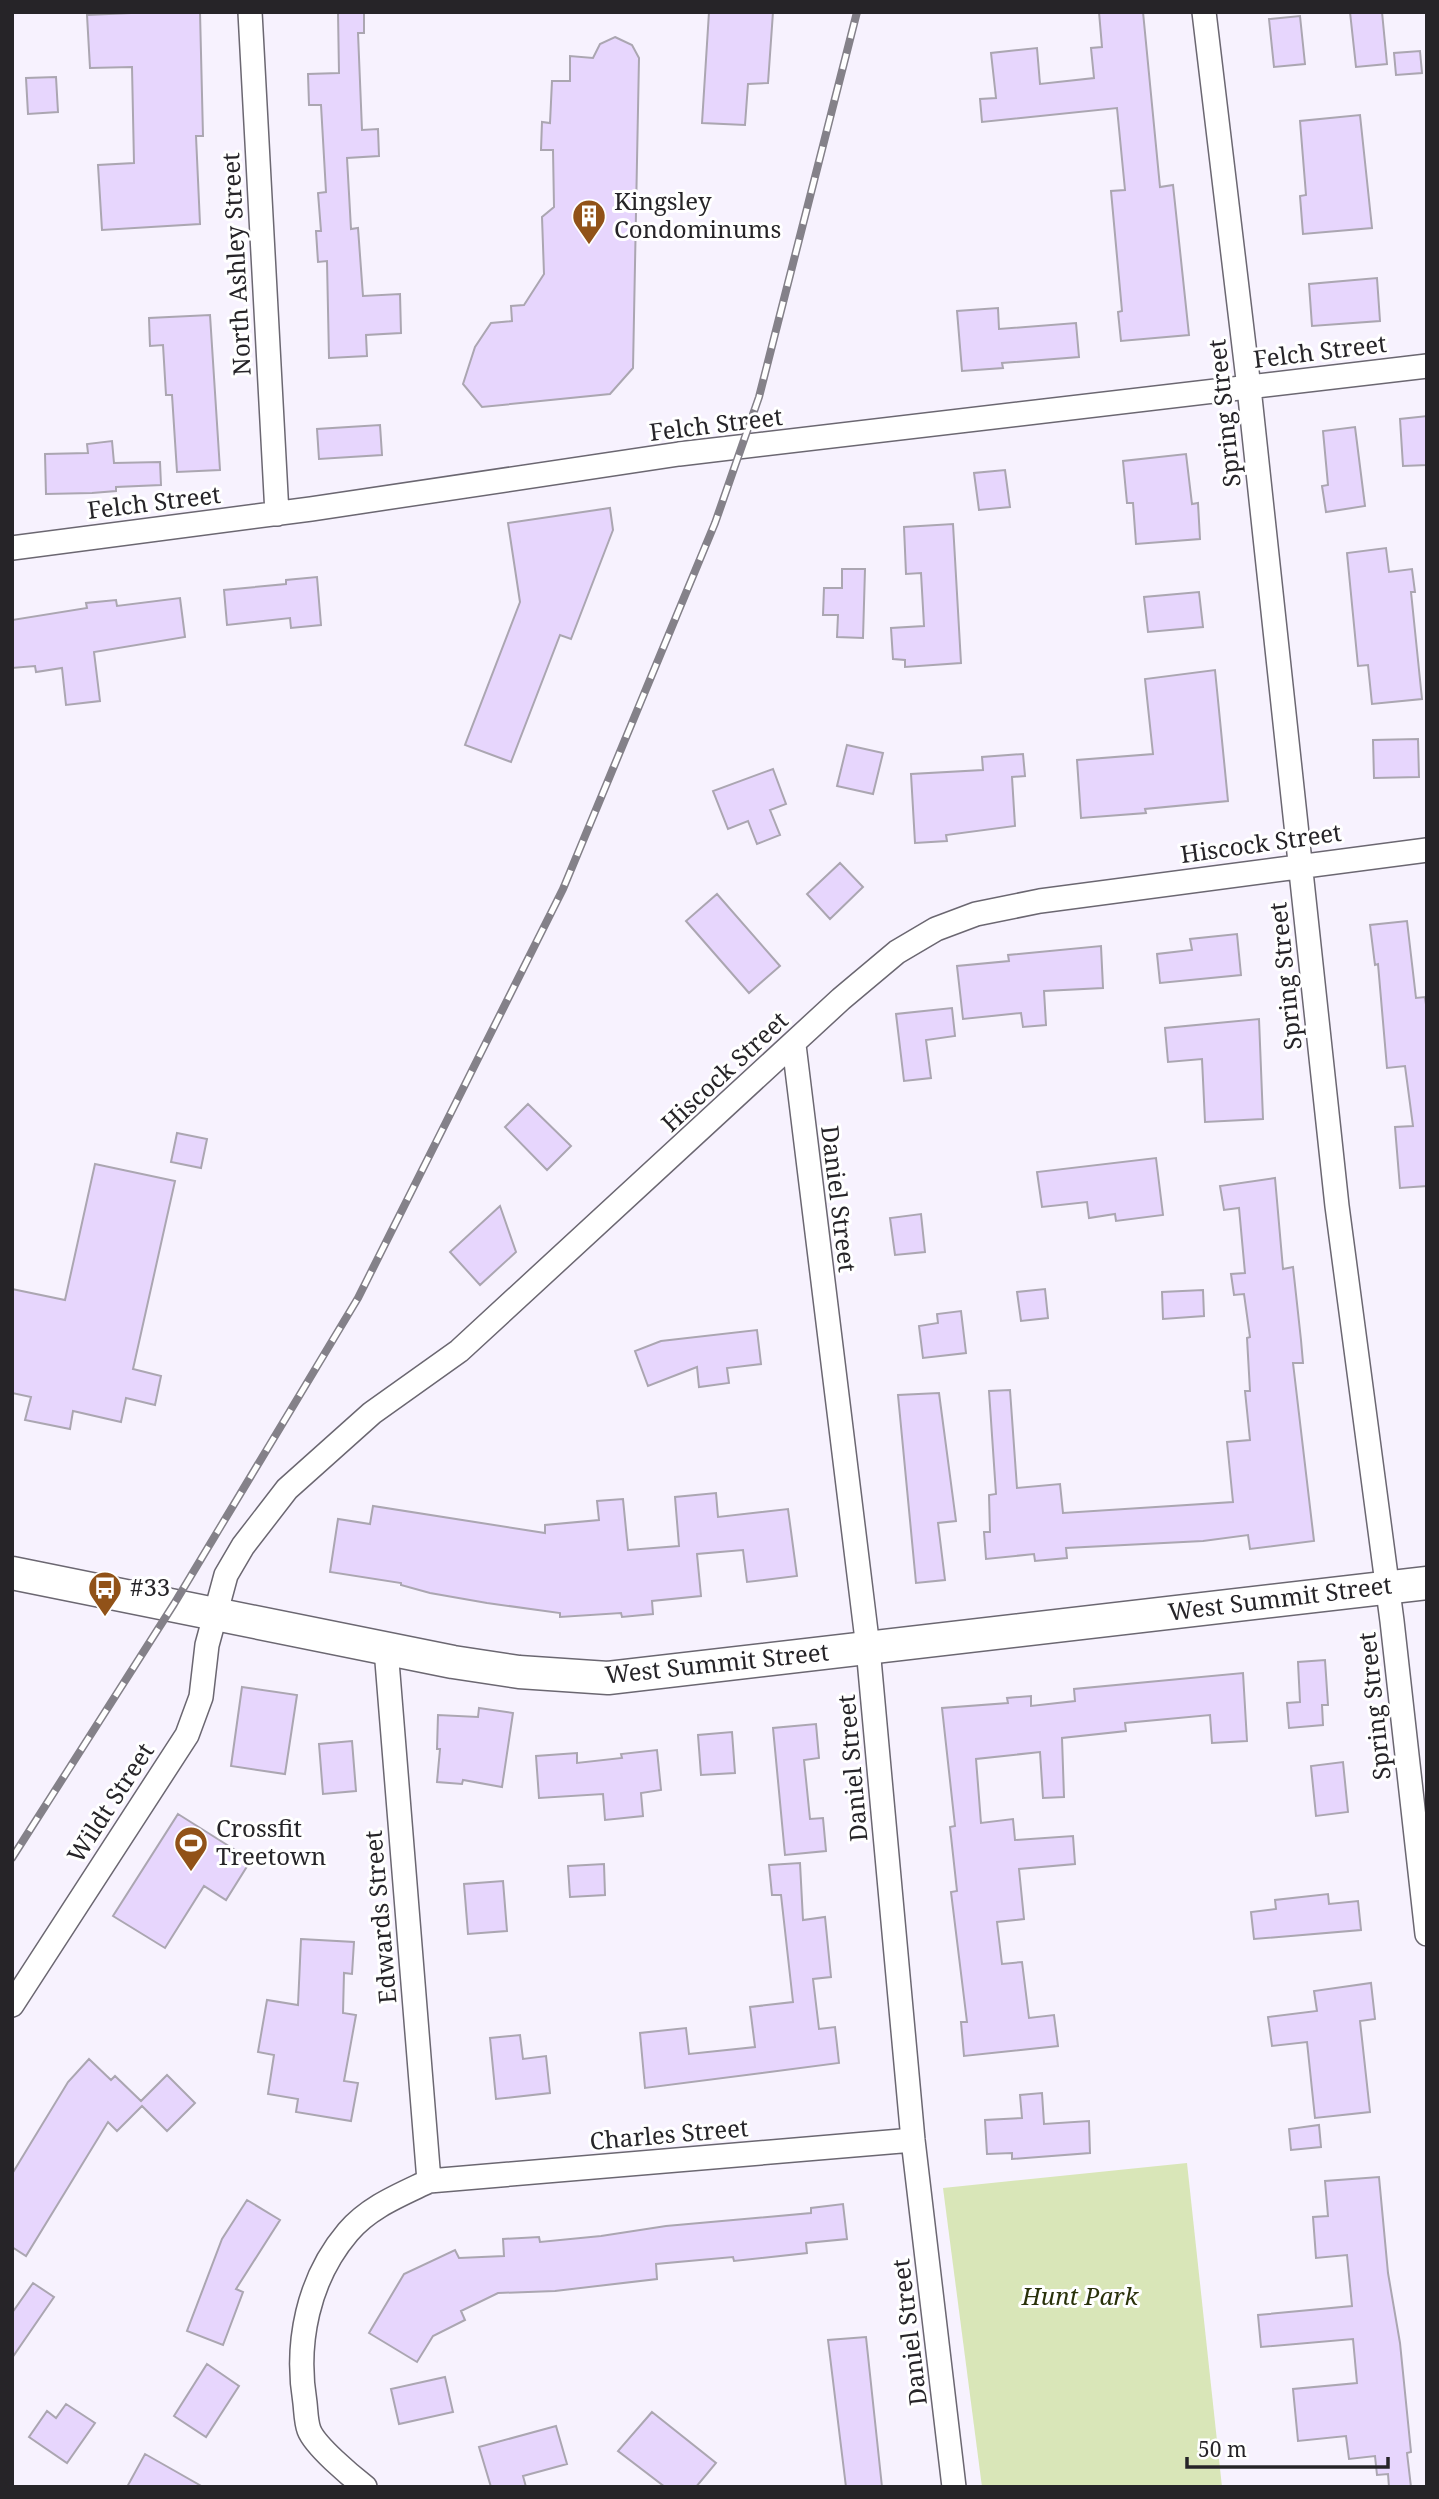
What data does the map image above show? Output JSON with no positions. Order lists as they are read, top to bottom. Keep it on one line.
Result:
{"streets":{"street":["North Ashley Street","Felch Street","Spring Street","Hiscock Street","Daniel Street","West Summit Street","Wildt Street","Edwards Street","Charles Street"]},"crossings":[["North Ashley Street","Felch Street"],["Felch Street","Spring Street"],["Spring Street","Hiscock Street"],["Spring Street","West Summit Street"],["Hiscock Street","Daniel Street"],["Hiscock Street","West Summit Street"],["Hiscock Street","Wildt Street"],["Daniel Street","West Summit Street"],["Daniel Street","Charles Street"],["West Summit Street","Wildt Street"],["West Summit Street","Edwards Street"],["Edwards Street","Charles Street"]],"parks":["Hunt Park"],"places":{"building":["Kingsley Condominums"],"bus stop":["#33"],"sports":["Crossfit Treetown"]},"scale_bar":"50 m"}
